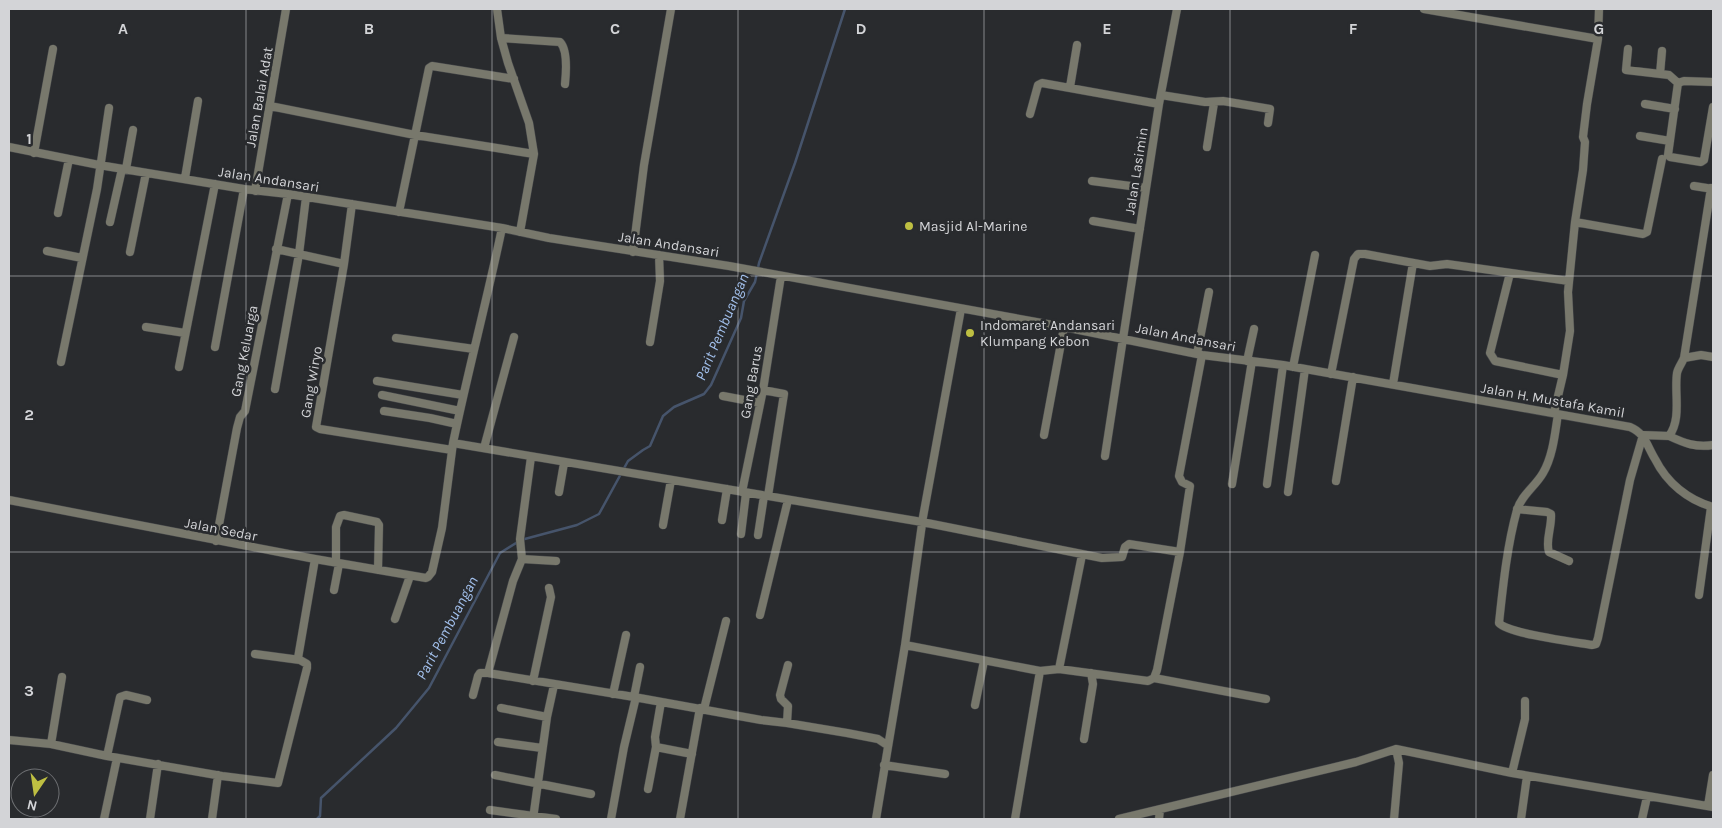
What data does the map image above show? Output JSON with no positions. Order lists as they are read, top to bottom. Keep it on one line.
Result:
{"streets":{"street":["Jalan Balai Adat","Jalan Lasimin","Jalan Andansari","Gang Keluarga","Gang Wiryo","Gang Barus","Jalan H. Mustafa Kamil","Jalan Sedar"]},"crossings":[["Jalan Balai Adat","Jalan Andansari"],["Jalan Lasimin","Jalan Andansari"],["Jalan Andansari","Gang Keluarga"],["Jalan Andansari","Gang Wiryo"],["Jalan Andansari","Gang Barus"],["Jalan Andansari","Jalan H. Mustafa Kamil"],["Gang Keluarga","Jalan Sedar"],["Gang Wiryo","Jalan Sedar"]],"water":["Parit Pembuangan"],"places":["Masjid Al-Marine","Indomaret Andansari Klumpang Kebon"],"north":"bottom","grid":{"columns":["A","B","C","D","E","F","G"],"rows":["1","2","3"]}}
